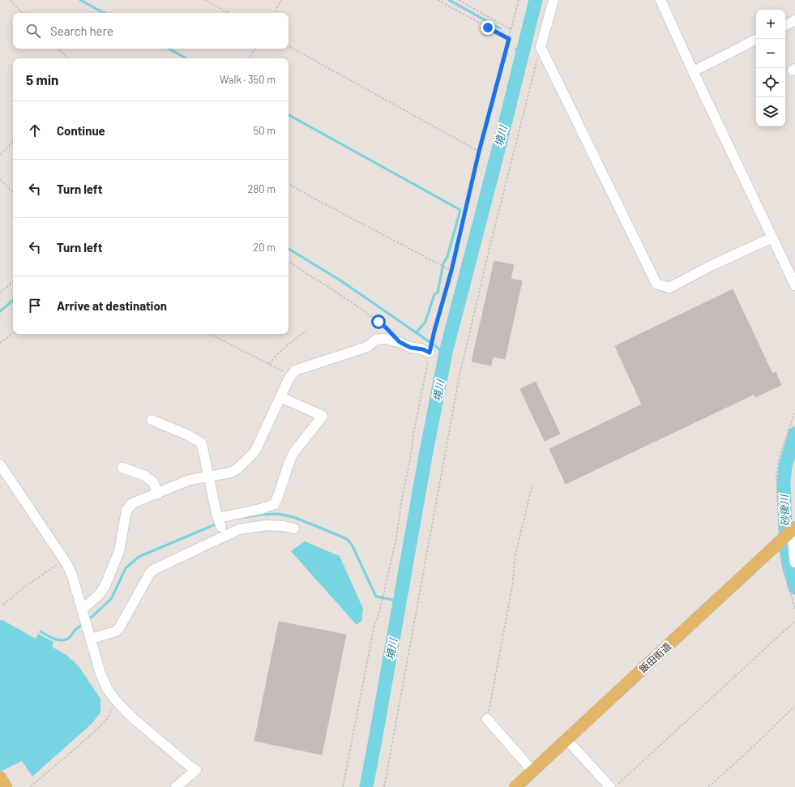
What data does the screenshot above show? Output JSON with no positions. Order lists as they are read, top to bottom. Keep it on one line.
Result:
{"streets":{"main road":["飯田街道"]},"water":["境川","砂後川"],"page":{"map_buttons":["+","−"],"search":"Search here","heading":["5 min","Walk · 350 m"],"list":[["Continue","50 m"],["Turn left","280 m"],["Turn left","20 m"],"Arrive at destination"]}}
